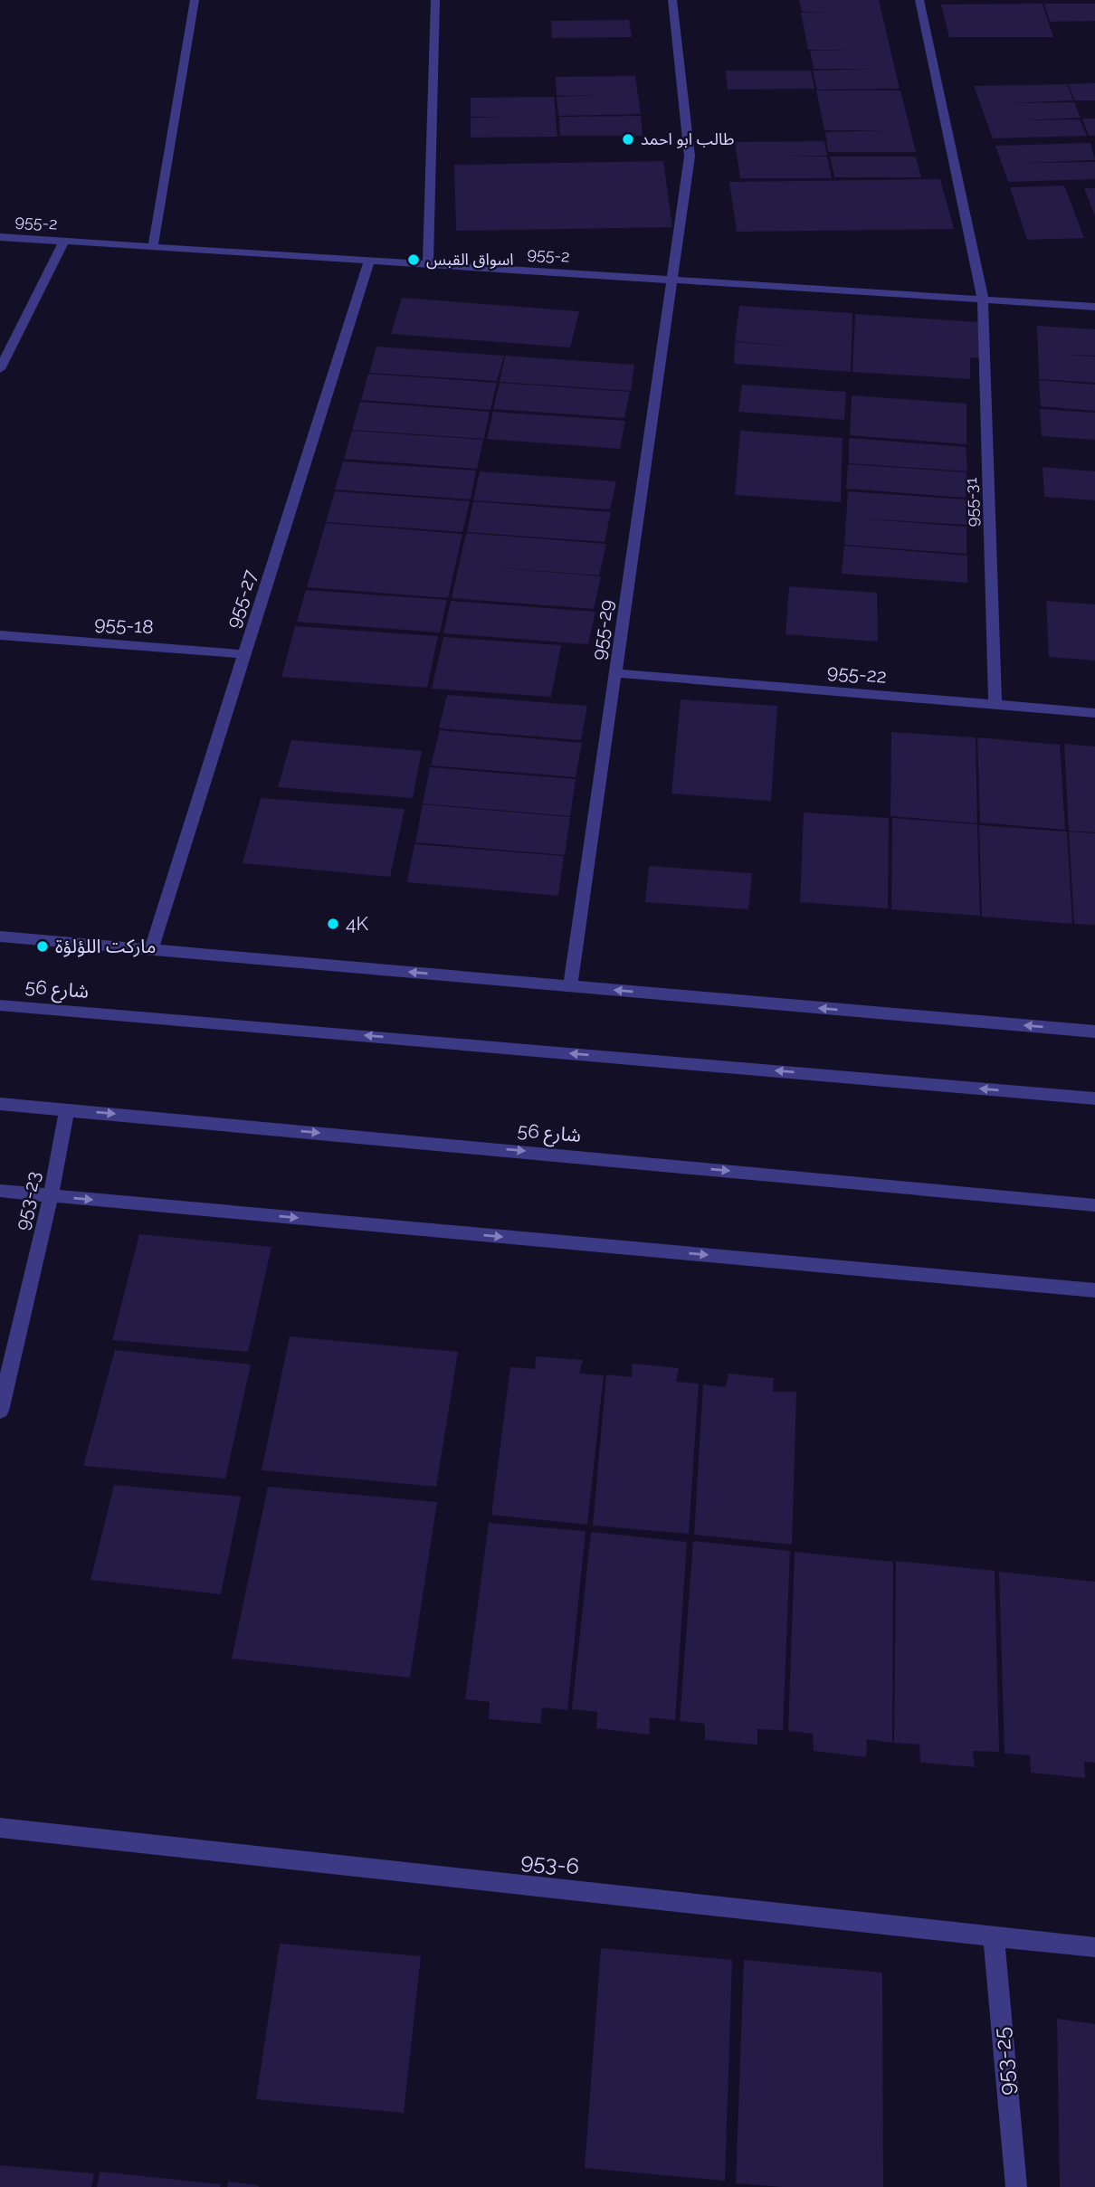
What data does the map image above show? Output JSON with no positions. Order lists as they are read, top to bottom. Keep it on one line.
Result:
{"streets":{"street":["955-2","955-31","955-27","955-18","955-29","955-22","شارع 56","953-23","953-6","953-25"]},"crossings":[["955-2","955-31"],["955-2","955-27"],["955-2","955-29"],["955-31","955-22"],["955-27","955-18"],["955-29","955-22"],["شارع 56","953-23"],["953-6","953-25"]],"places":["طالب ابو احمد","اسواق القبس","4K","ماركت اللؤلؤة"]}
